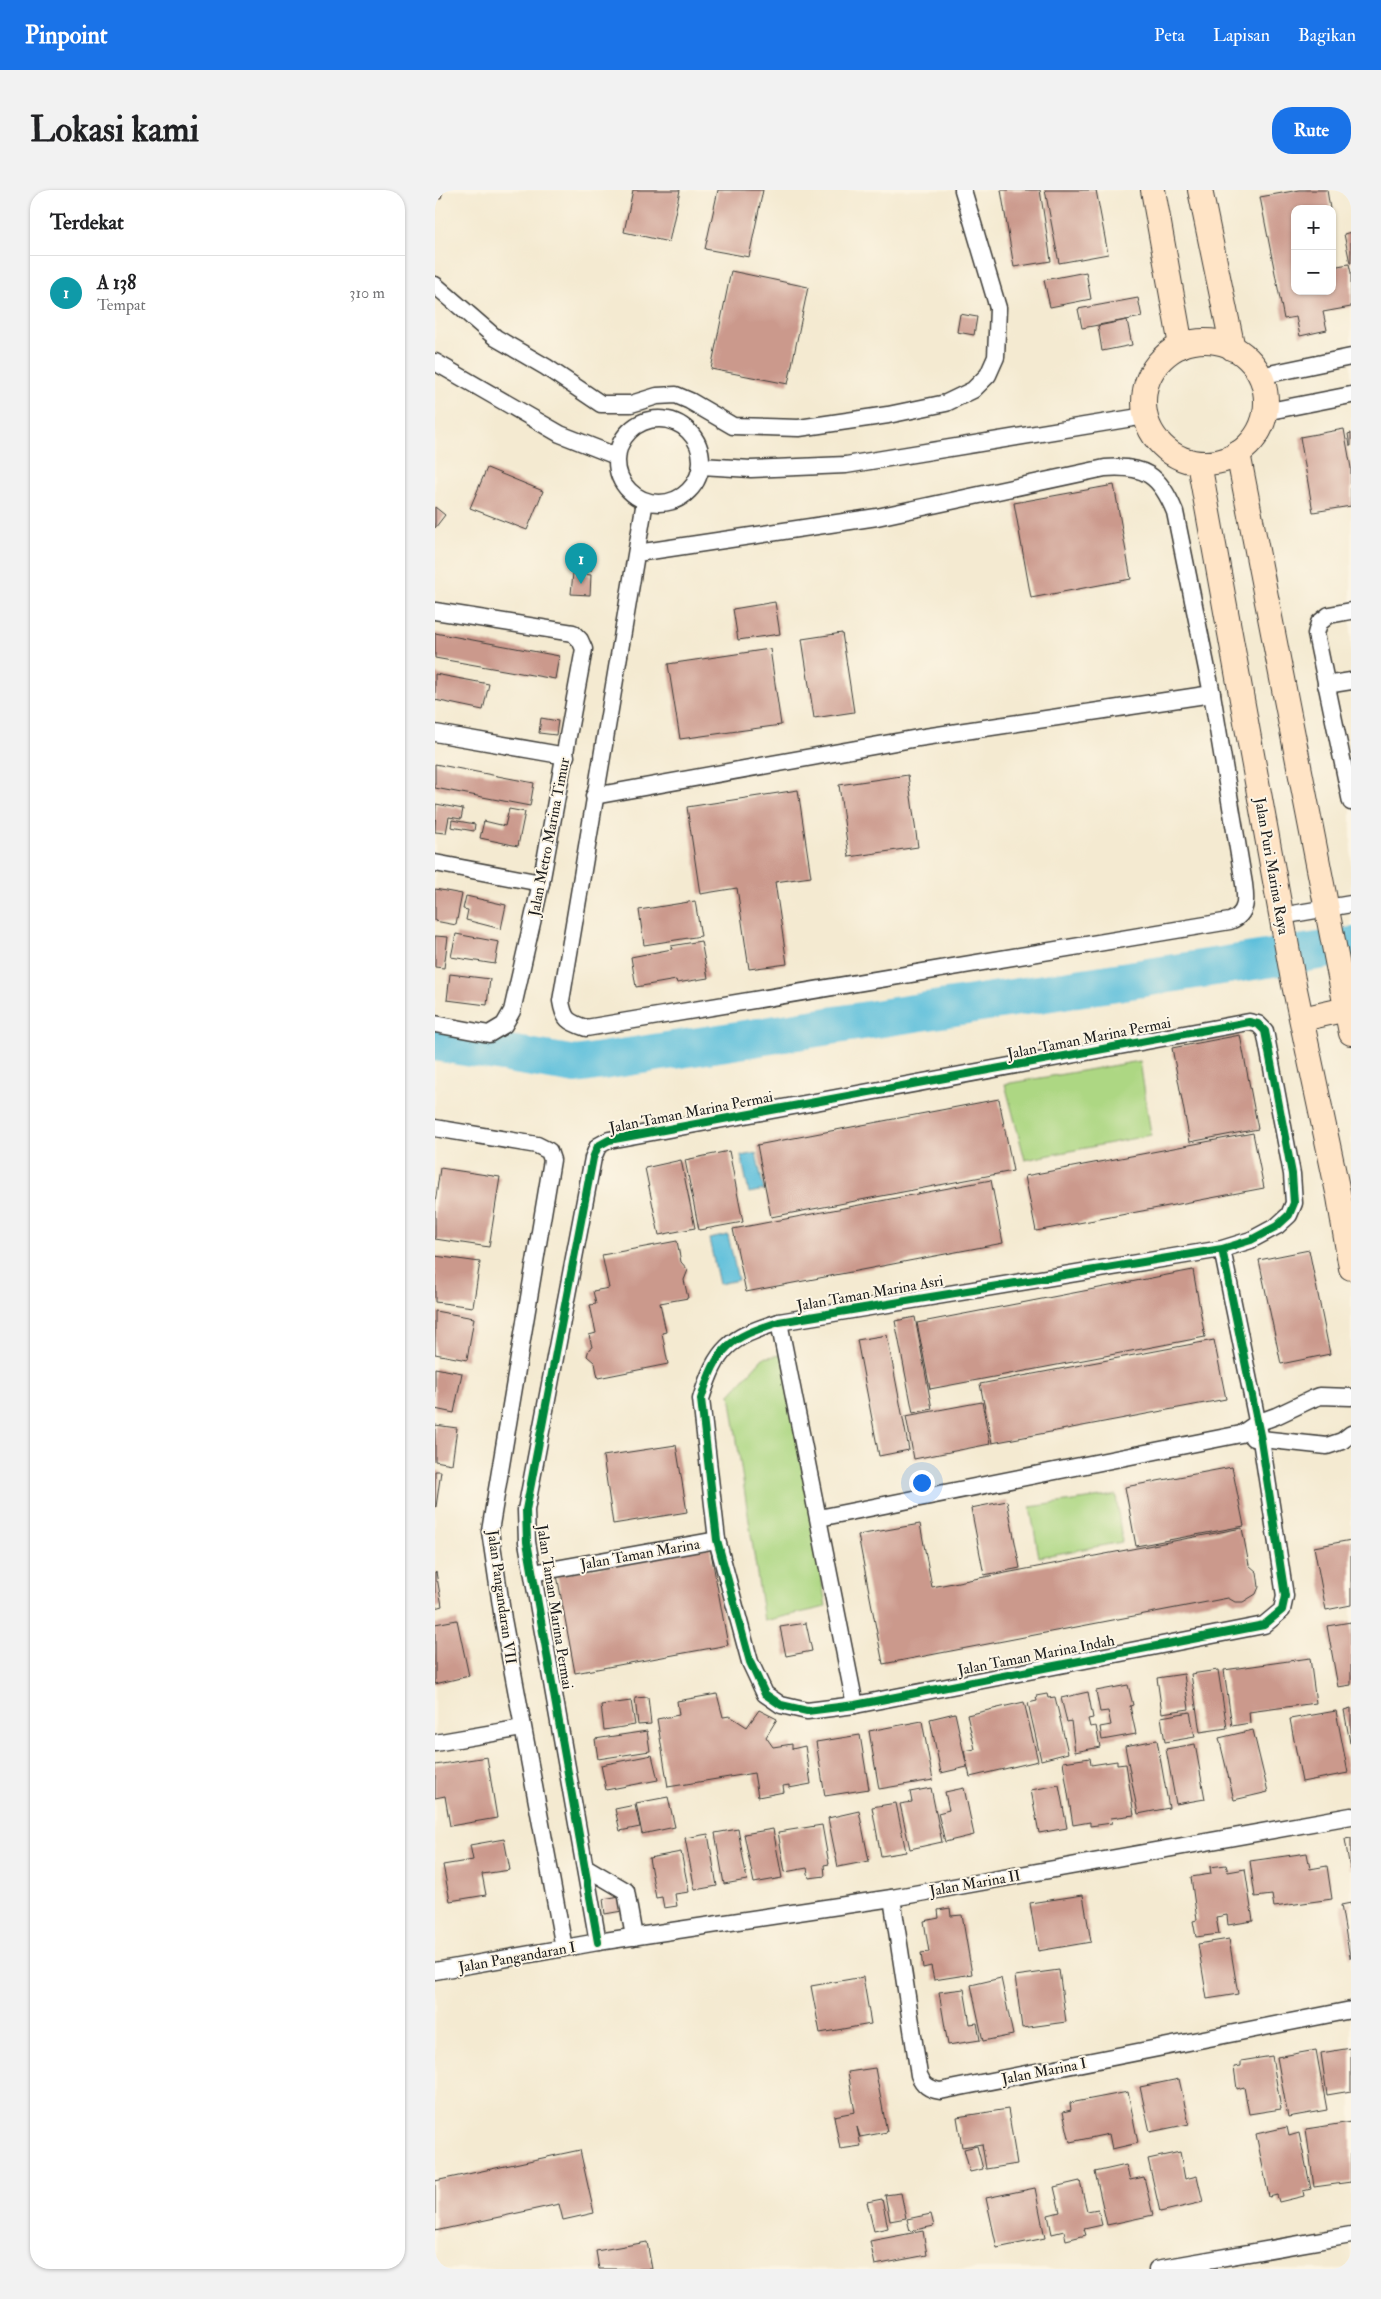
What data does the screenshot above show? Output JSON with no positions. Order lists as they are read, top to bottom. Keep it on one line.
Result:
{"streets":{"street":["Jalan Metro Marina Timur","Jalan Puri Marina Raya","Jalan Taman Marina Permai","Jalan Taman Marina Asri","Jalan Taman Marina","Jalan Pangandaran VII","Jalan Taman Marina Indah","Jalan Marina II","Jalan Pangandaran I","Jalan Marina I"]},"crossings":[["Jalan Taman Marina Permai","Jalan Taman Marina Asri"],["Jalan Taman Marina Permai","Jalan Taman Marina"],["Jalan Taman Marina Permai","Jalan Taman Marina Indah"],["Jalan Taman Marina Permai","Jalan Marina II"],["Jalan Taman Marina Permai","Jalan Pangandaran I"],["Jalan Taman Marina Asri","Jalan Taman Marina"],["Jalan Taman Marina Asri","Jalan Taman Marina Indah"],["Jalan Taman Marina","Jalan Taman Marina Indah"],["Jalan Pangandaran VII","Jalan Pangandaran I"],["Jalan Marina II","Jalan Pangandaran I"],["Jalan Marina II","Jalan Marina I"]],"page":{"header":"Pinpoint","nav":["Peta","Lapisan","Bagikan"],"buttons":"Rute","title":"Lokasi kami","heading":"Terdekat","map_buttons":["+","−"],"list":[{"mark":"1","name":"A 138","note":"Tempat","value":"310 m"}],"pins":"1"}}
